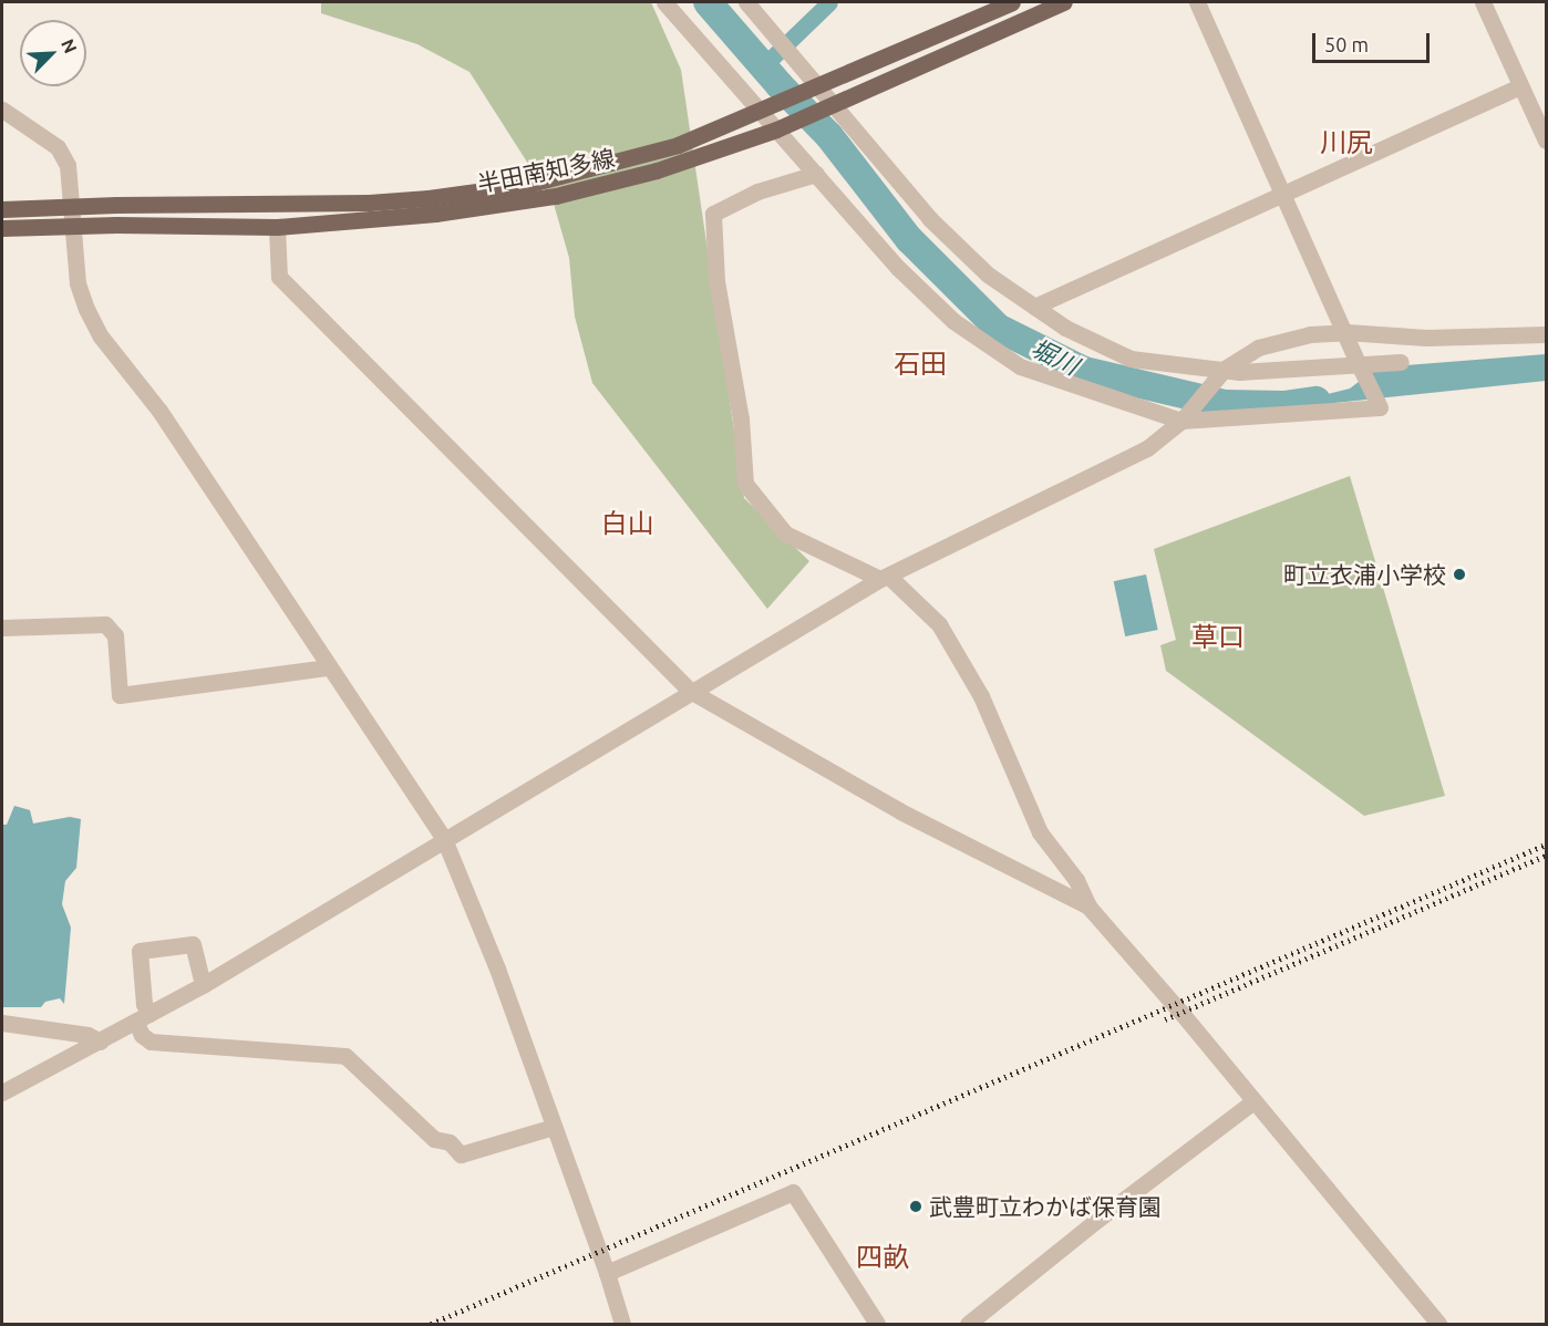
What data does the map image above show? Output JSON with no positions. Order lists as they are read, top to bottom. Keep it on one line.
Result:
{"streets":{"main road":["半田南知多線"]},"districts":["川尻","石田","白山","草口","四畝"],"water":["堀川"],"places":["町立衣浦小学校","武豊町立わかば保育園"],"scale_bar":"50 m","north":"top right"}
